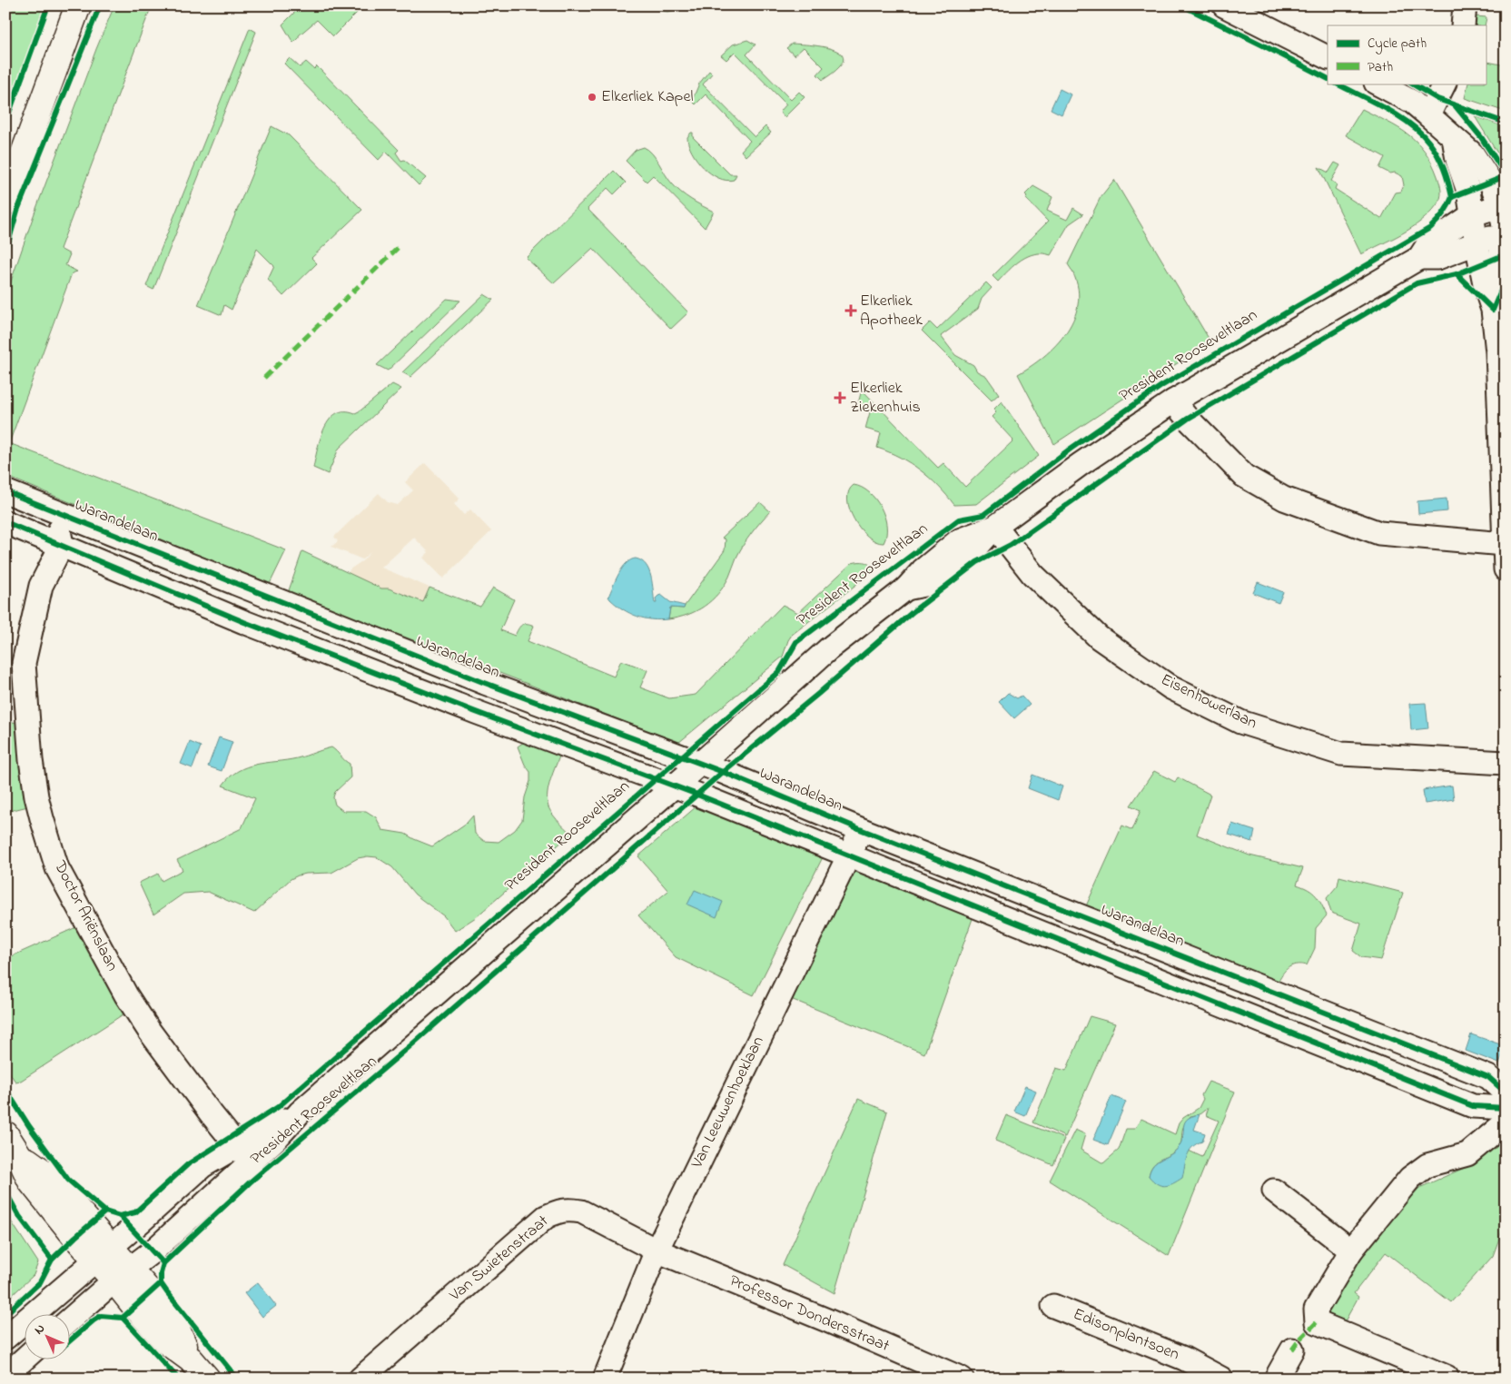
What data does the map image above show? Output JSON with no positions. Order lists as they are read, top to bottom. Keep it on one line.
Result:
{"streets":{"street":["President Rooseveltlaan","Warandelaan","Eisenhowerlaan","Doctor Ariënslaan","Van Leeuwenhoeklaan","Van Swietenstraat","Professor Dondersstraat","Edisonplantsoen"]},"crossings":[["President Rooseveltlaan","Warandelaan"],["President Rooseveltlaan","Eisenhowerlaan"],["President Rooseveltlaan","Doctor Ariënslaan"],["Warandelaan","Van Leeuwenhoeklaan"],["Van Leeuwenhoeklaan","Van Swietenstraat"],["Van Leeuwenhoeklaan","Professor Dondersstraat"],["Van Swietenstraat","Professor Dondersstraat"]],"places":{"other":["Elkerliek Kapel"],"health":["Elkerliek Apotheek","Elkerliek Ziekenhuis"]},"legend":["Cycle path","Path"],"north":"top left"}
